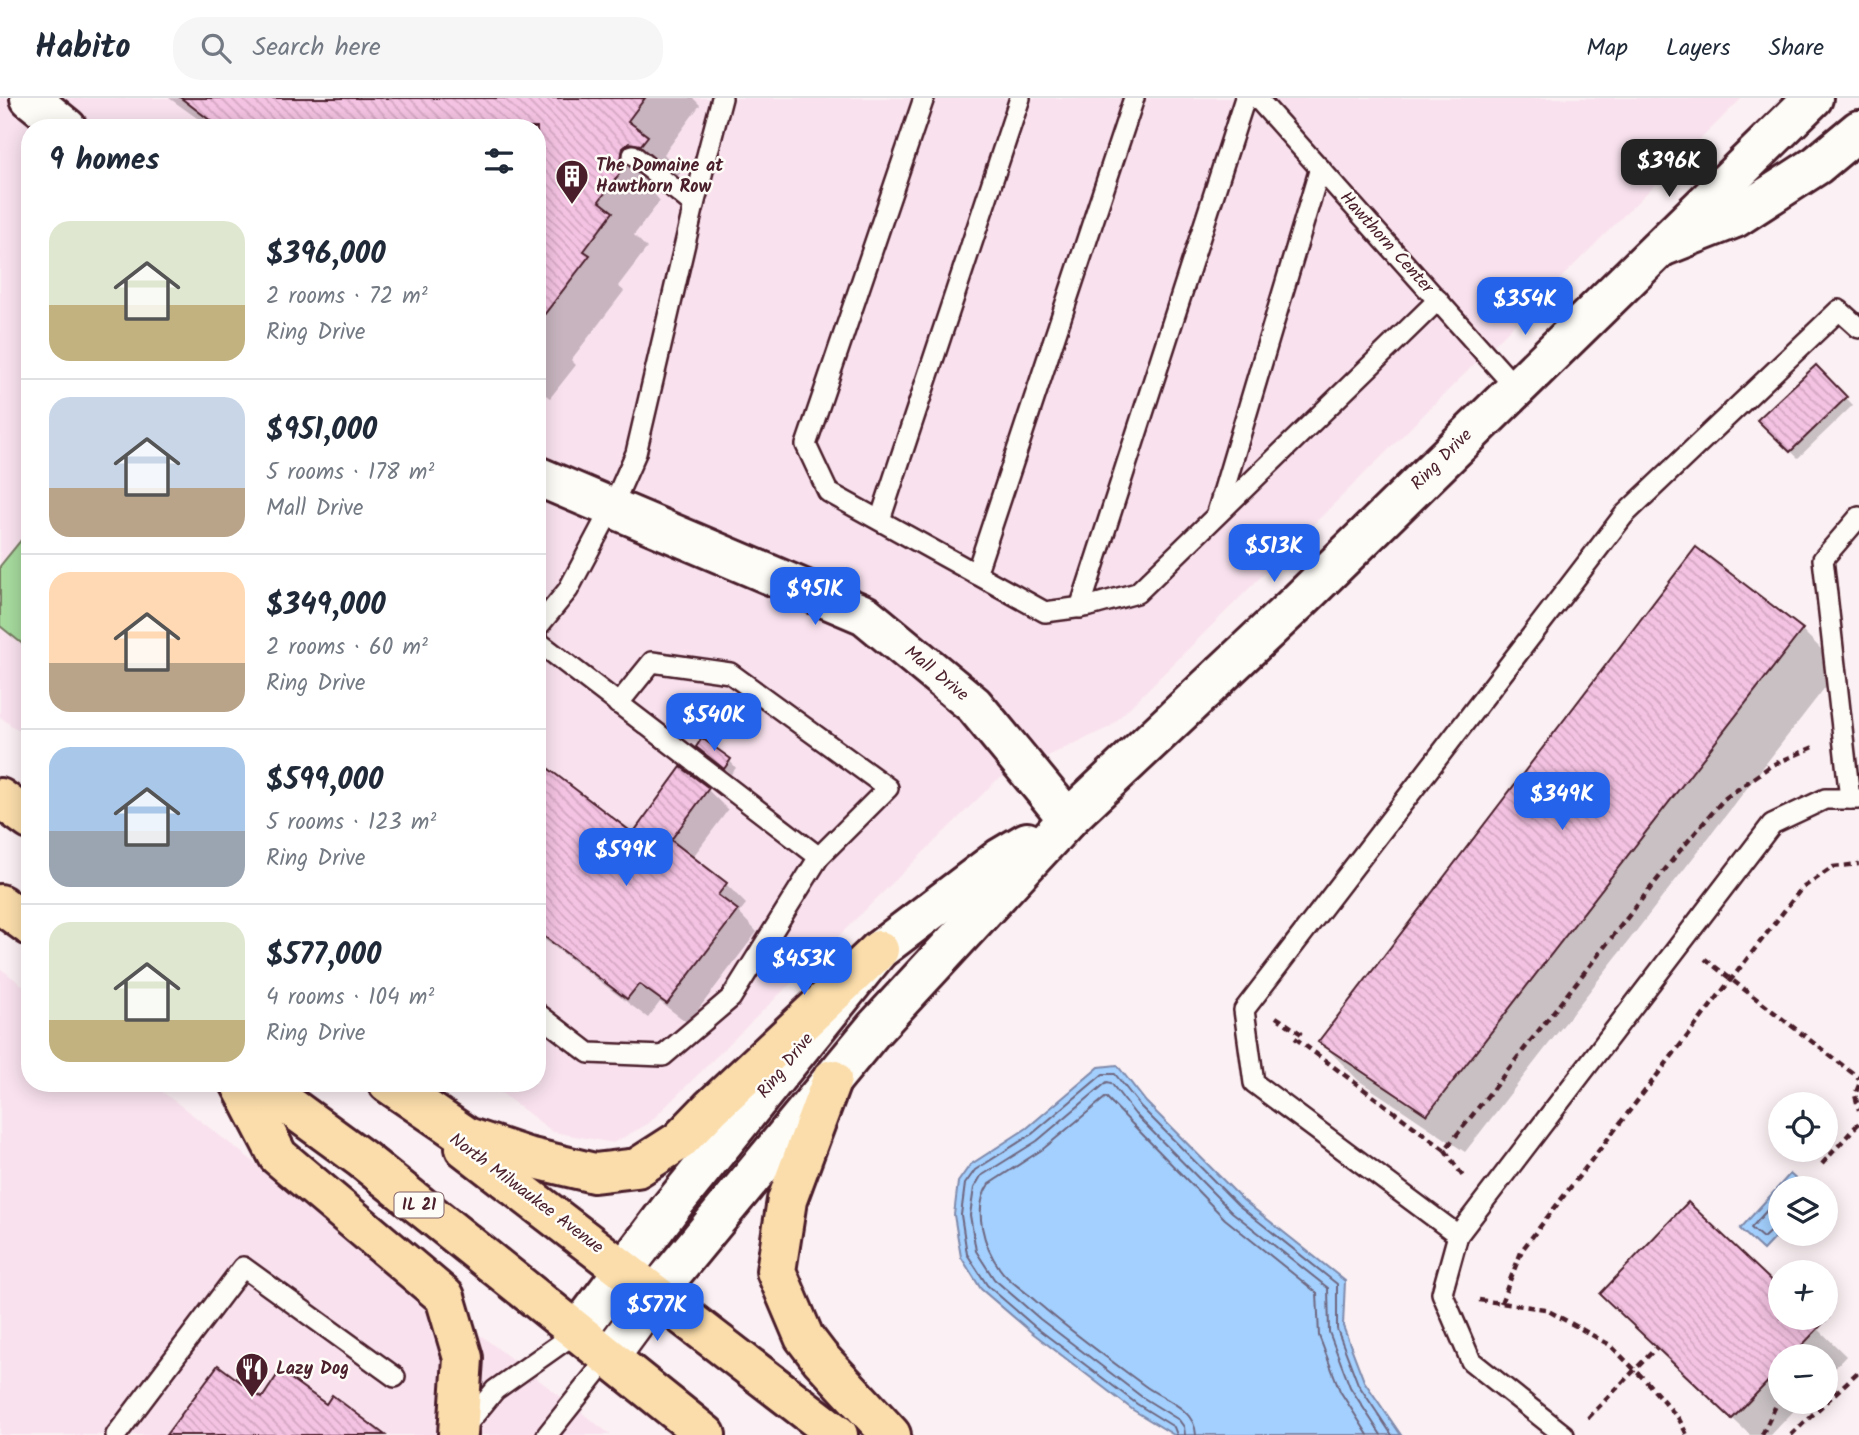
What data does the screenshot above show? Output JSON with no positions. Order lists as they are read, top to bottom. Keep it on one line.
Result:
{"streets":{"main road":["North Milwaukee Avenue","IL 21"],"street":["Ring Drive","Mall Drive"],"lane":["Hawthorn Center"]},"crossings":[["Hawthorn Center","Ring Drive"],["Ring Drive","Mall Drive"],["Ring Drive","North Milwaukee Avenue"],["Ring Drive","IL 21"]],"places":{"building":["The Domaine at Hawthorn Row"],"restaurant":["Lazy Dog"]},"page":{"header":"Habito","search":"Search here","nav":["Map","Layers","Share"],"heading":"9 homes","price":["$396K","$354K","$513K","$951K","$540K","$349K","$599K","$453K","$577K"],"list":[{"name":"$396,000","note":"2 rooms · 72 m² · Ring Drive"},{"name":"$951,000","note":"5 rooms · 178 m² · Mall Drive"},{"name":"$349,000","note":"2 rooms · 60 m² · Ring Drive"},{"name":"$599,000","note":"5 rooms · 123 m² · Ring Drive"},{"name":"$577,000","note":"4 rooms · 104 m² · Ring Drive"}],"map_buttons":["+","−"]}}
